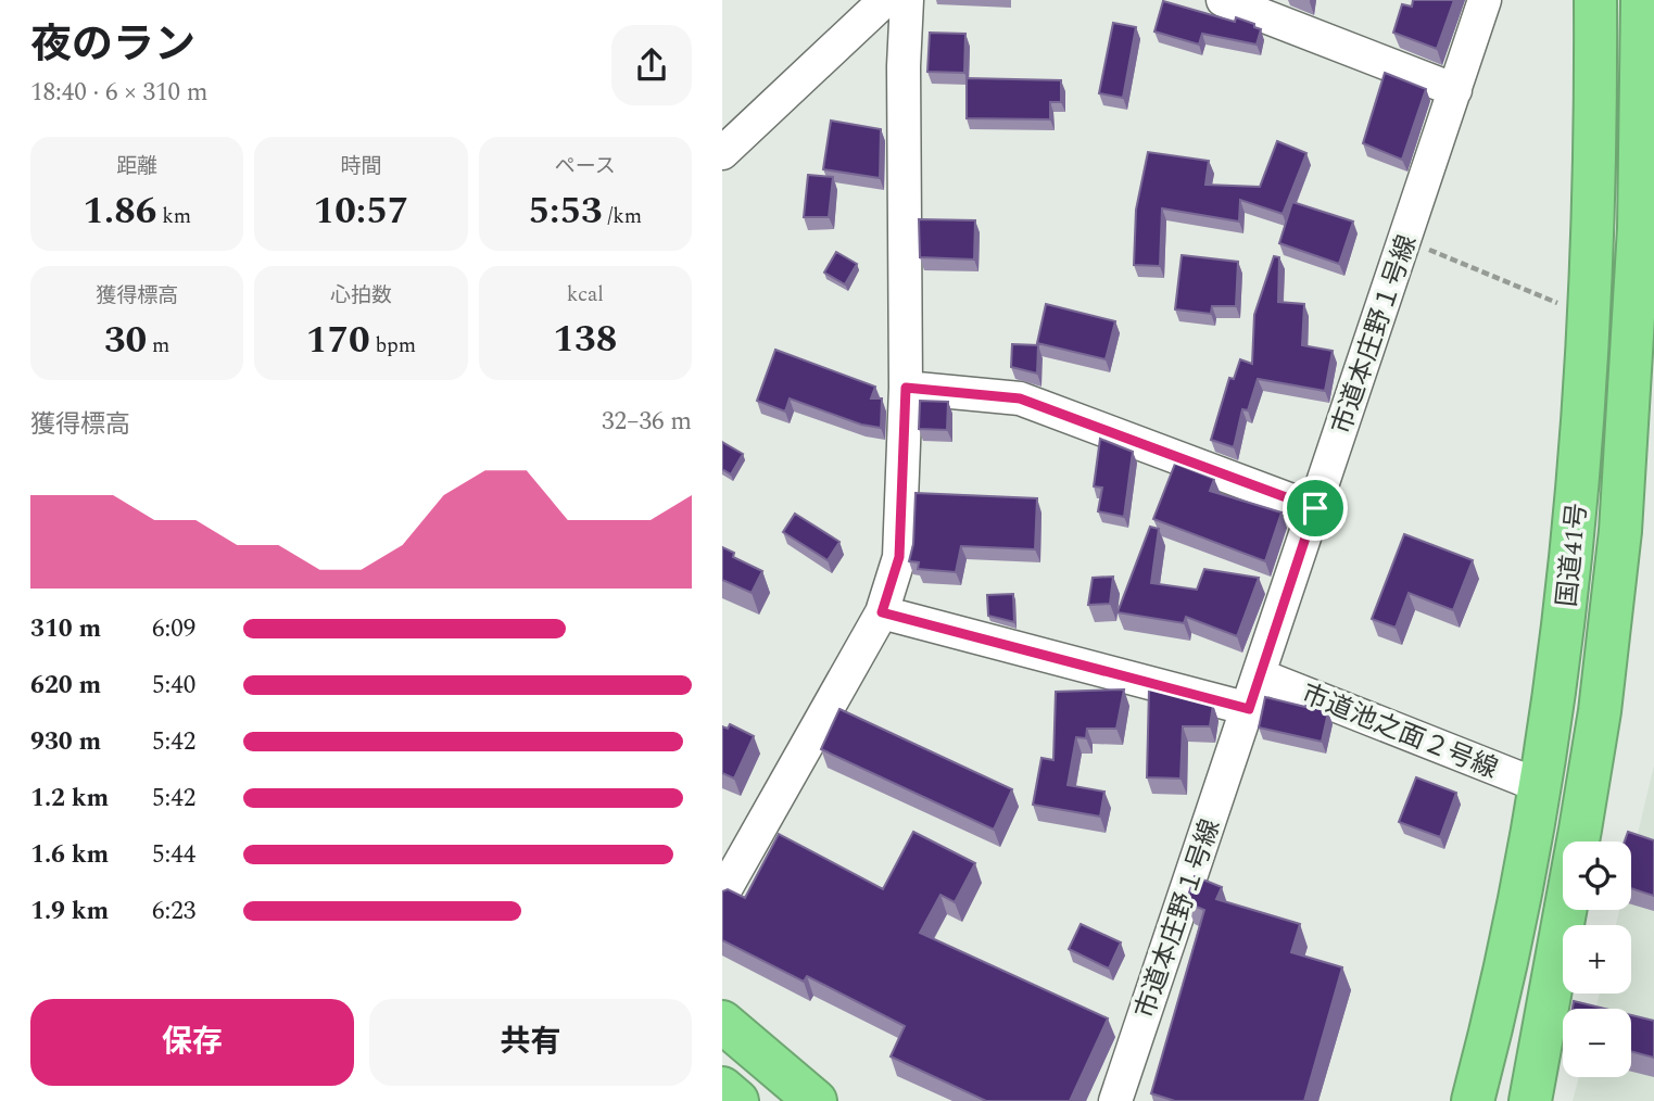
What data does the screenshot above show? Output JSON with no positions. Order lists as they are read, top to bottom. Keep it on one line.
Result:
{"streets":{"highway":["国道41号"],"street":["市道本庄野１号線","市道池之面２号線"]},"crossings":[["市道本庄野１号線","市道池之面２号線"],["国道41号","市道池之面２号線"]],"page":{"heading":["夜のラン","18:40 · 6 × 310 m"],"stats":[["距離","1.86 km"],["時間","10:57"],["ペース","5:53 /km"],["獲得標高","30 m"],["心拍数","170 bpm"],["kcal","138"]],"chart":["獲得標高","32–36 m"],"list":[{"name":"310 m","note":"6:09"},{"name":"620 m","note":"5:40"},{"name":"930 m","note":"5:42"},{"name":"1.2 km","note":"5:42"},{"name":"1.6 km","note":"5:44"},{"name":"1.9 km","note":"6:23"}],"map_buttons":["+","−"],"buttons":["保存","共有"]}}
